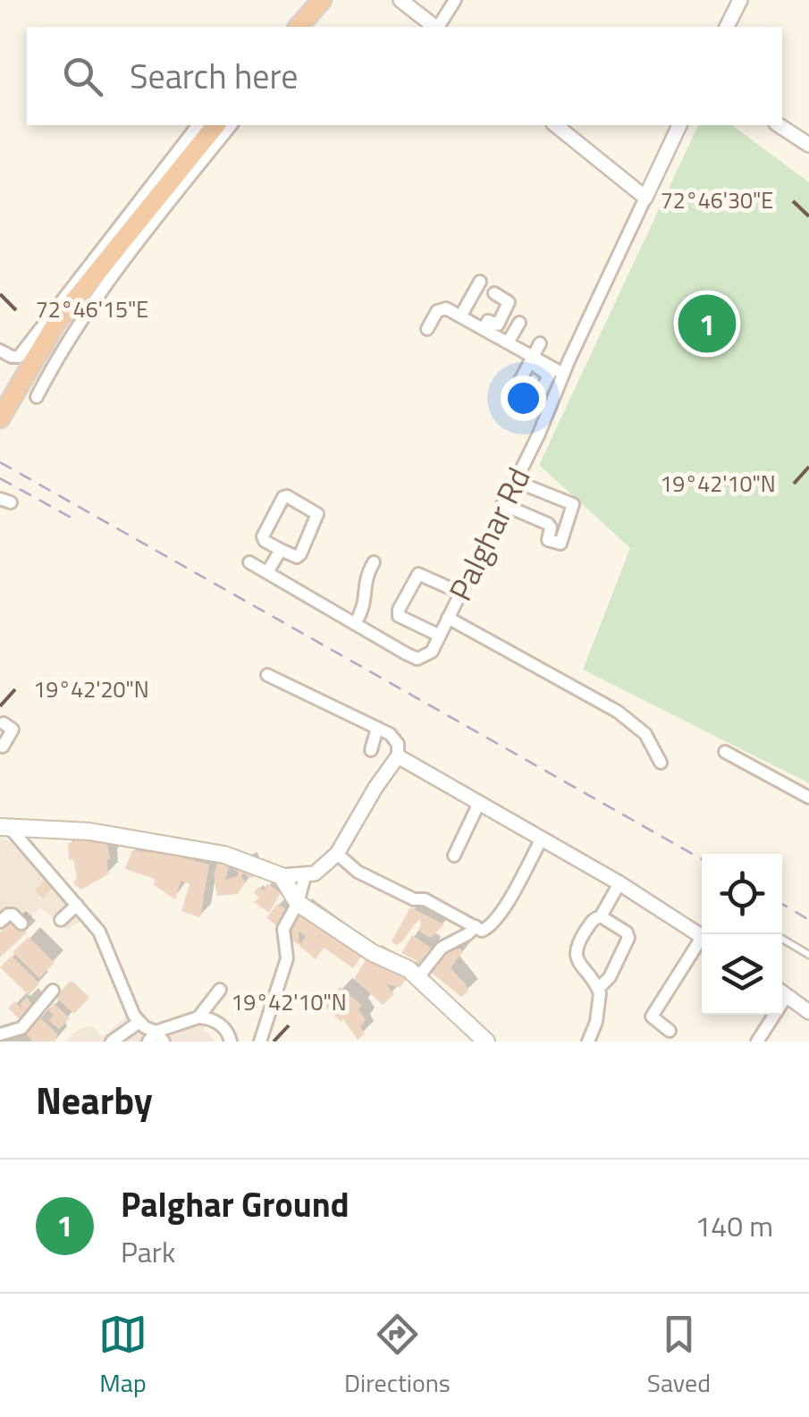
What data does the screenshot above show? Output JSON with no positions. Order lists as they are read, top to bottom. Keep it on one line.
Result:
{"streets":{"street":["Palghar Rd"]},"page":{"search":"Search here","pins":"1","heading":"Nearby","list":[{"mark":"1","name":"Palghar Ground","note":"Park","value":"140 m"}],"nav":["Map","Directions","Saved"]},"coordinates":["72°46'30\"E","72°46'15\"E","19°42'10\"N","19°42'20\"N"]}
